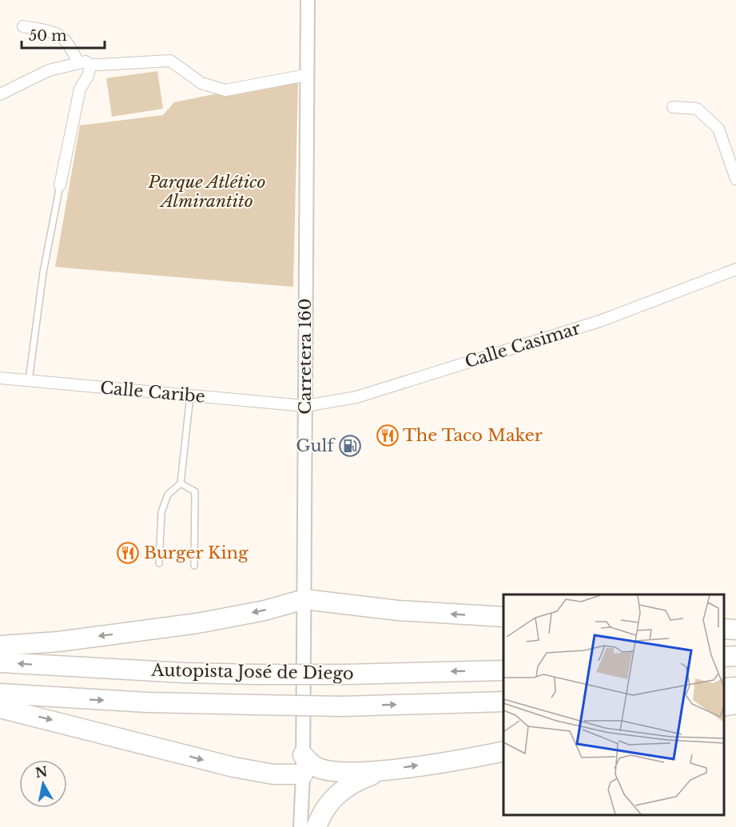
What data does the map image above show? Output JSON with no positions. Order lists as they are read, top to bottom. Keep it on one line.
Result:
{"streets":{"highway":["Autopista José de Diego"],"street":["Calle Casimar","Carretera 160","Calle Caribe"]},"crossings":[["Calle Casimar","Carretera 160"],["Calle Casimar","Calle Caribe"],["Carretera 160","Calle Caribe"]],"parks":["Parque Atlético Almirantito"],"places":{"restaurant":["The Taco Maker","Burger King"],"fuel station":["Gulf"]},"scale_bar":"50 m","north":"top"}
